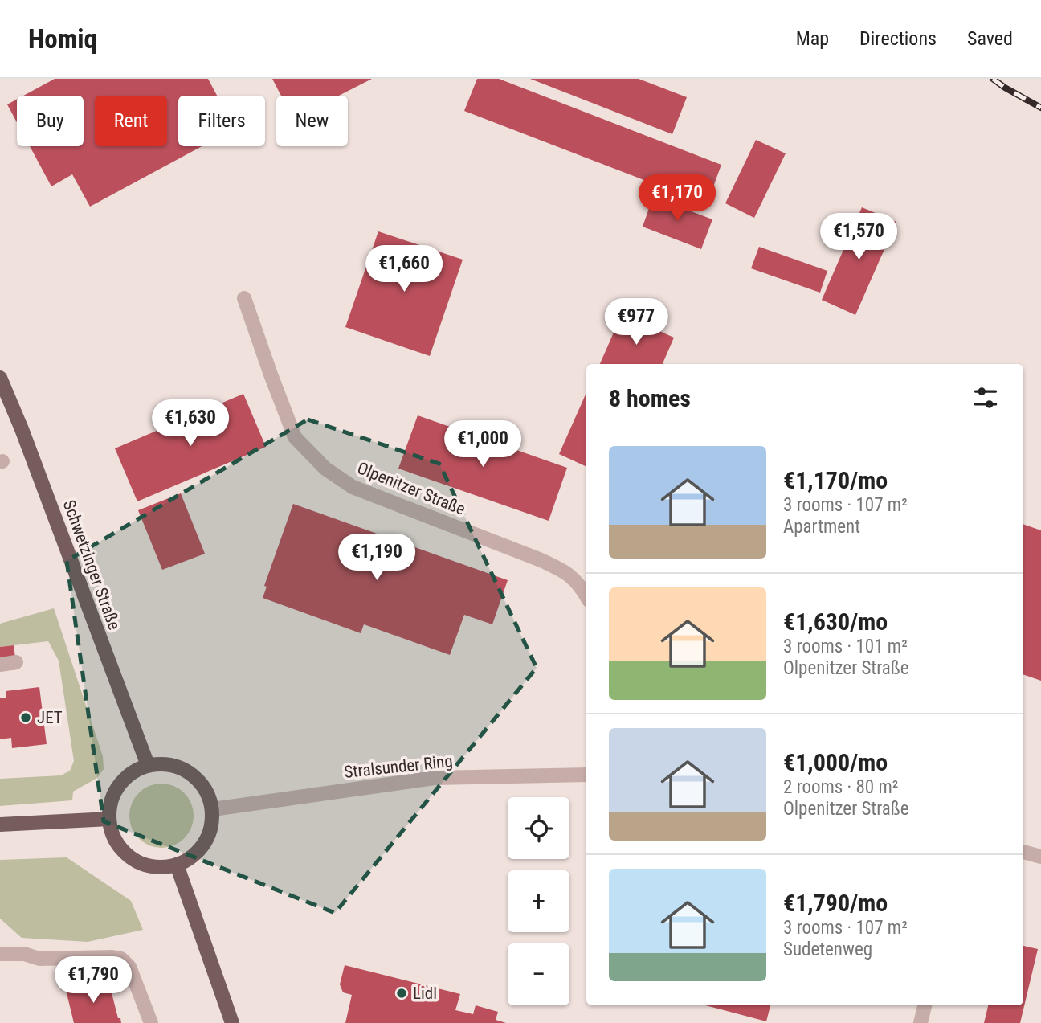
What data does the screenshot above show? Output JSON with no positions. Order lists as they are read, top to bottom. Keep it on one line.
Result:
{"streets":{"main road":["Schwetzinger Straße"],"street":["Olpenitzer Straße","Stralsunder Ring"]},"crossings":[["Schwetzinger Straße","Stralsunder Ring"]],"places":["JET","Lidl"],"page":{"header":"Homiq","nav":["Map","Directions","Saved"],"chip":["Buy","Rent","Filters","New"],"price":["€1,170","€1,570","€1,660","€977","€1,630","€1,000","€1,190","€1,790"],"heading":"8 homes","list":[{"name":"€1,170/mo","note":"3 rooms · 107 m² · Apartment"},{"name":"€1,630/mo","note":"3 rooms · 101 m² · Olpenitzer Straße"},{"name":"€1,000/mo","note":"2 rooms · 80 m² · Olpenitzer Straße"},{"name":"€1,790/mo","note":"3 rooms · 107 m² · Sudetenweg"}],"map_buttons":["+","−"]}}
